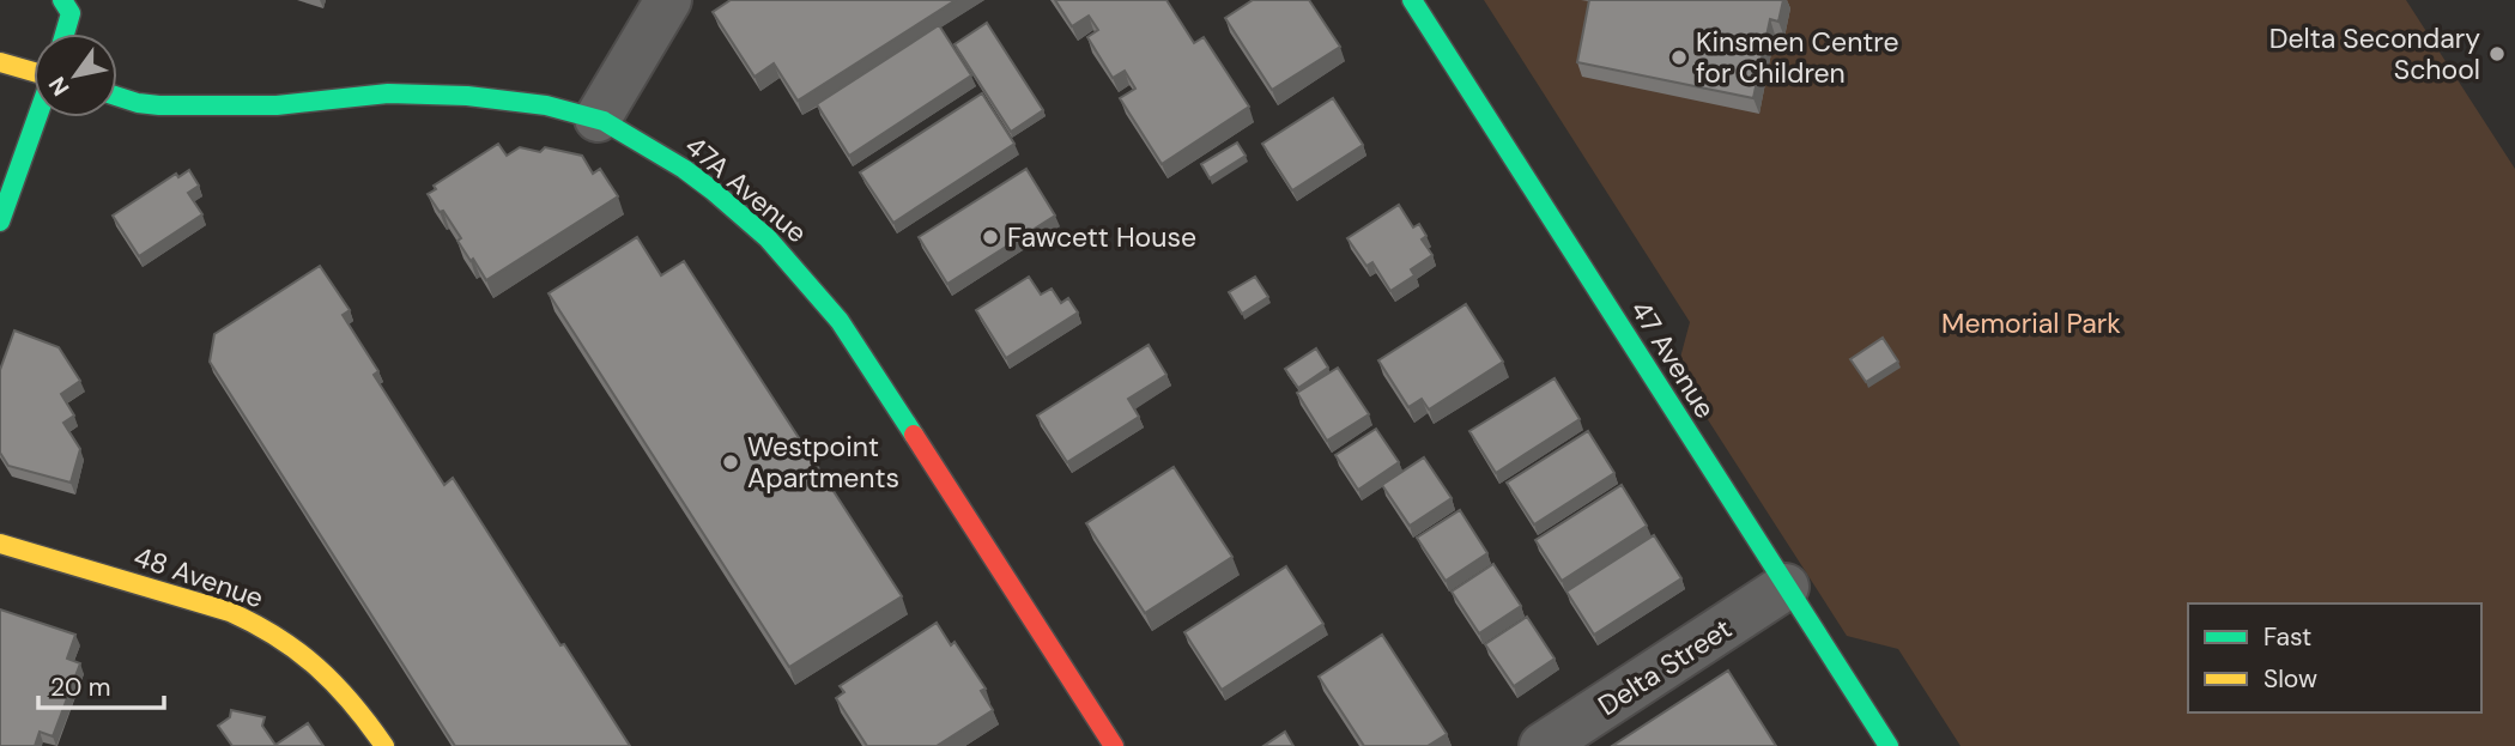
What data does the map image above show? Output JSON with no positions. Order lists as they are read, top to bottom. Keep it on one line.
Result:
{"streets":{"street":["47A Avenue","47 Avenue","48 Avenue","Delta Street"]},"crossings":[["47 Avenue","Delta Street"]],"parks":["Memorial Park"],"places":["Delta Secondary School","Kinsmen Centre for Children","Fawcett House","Westpoint Apartments"],"legend":["Fast","Slow"],"scale_bar":"20 m","north":"bottom left"}
